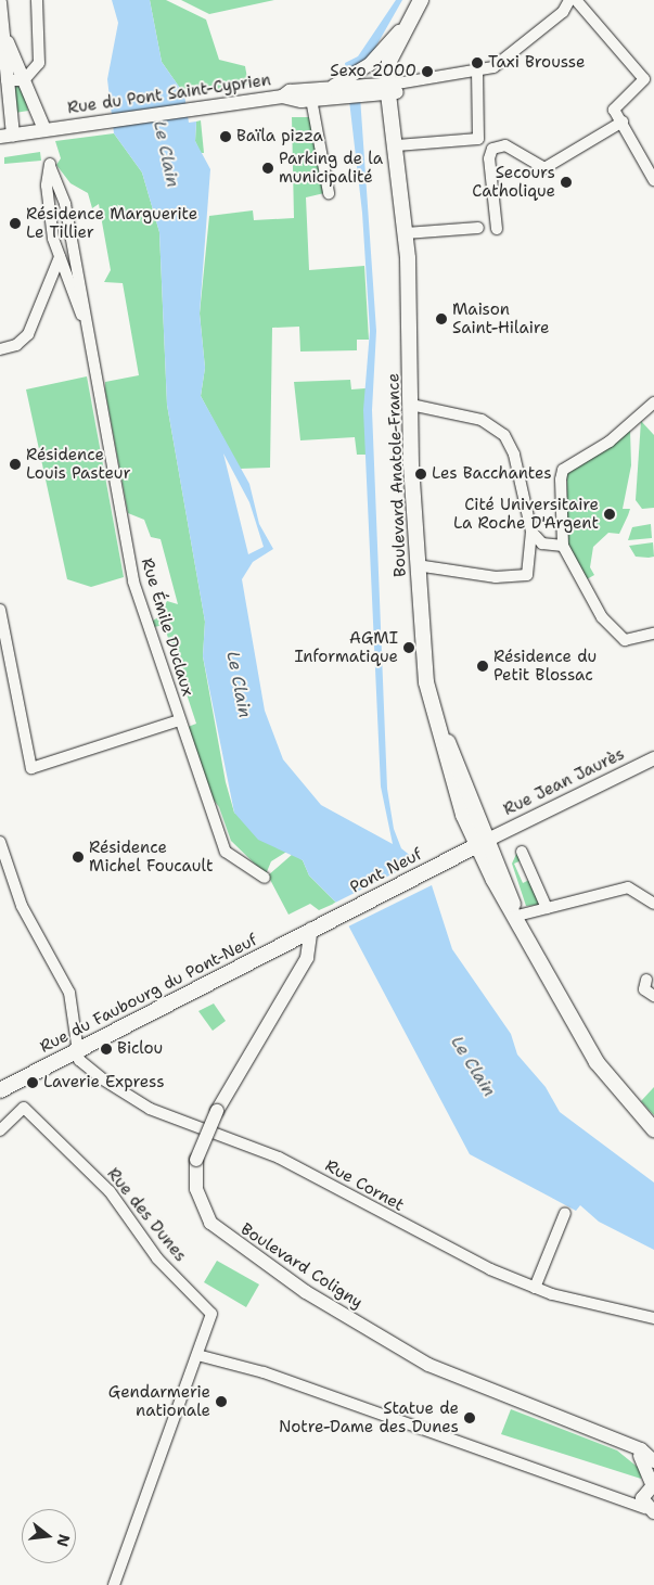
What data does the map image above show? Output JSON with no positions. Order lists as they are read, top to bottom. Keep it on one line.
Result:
{"streets":{"main road":["Boulevard Anatole-France","Pont Neuf","Rue du Faubourg du Pont-Neuf"],"street":["Rue du Pont Saint-Cyprien","Rue Émile Duclaux","Rue Jean Jaurès","Rue Cornet","Rue des Dunes","Boulevard Coligny"]},"crossings":[["Rue du Pont Saint-Cyprien","Boulevard Anatole-France"],["Boulevard Anatole-France","Rue Jean Jaurès"],["Boulevard Anatole-France","Pont Neuf"],["Rue Jean Jaurès","Pont Neuf"],["Pont Neuf","Rue du Faubourg du Pont-Neuf"],["Pont Neuf","Boulevard Coligny"],["Rue du Faubourg du Pont-Neuf","Rue Cornet"],["Rue du Faubourg du Pont-Neuf","Boulevard Coligny"]],"water":["Le Clain"],"places":["Taxi Brousse","Sexo 2000","Baïla pizza","Parking de la municipalité","Secours Catholique","Résidence Marguerite Le Tillier","Maison Saint-Hilaire","Résidence Louis Pasteur","Les Bacchantes","Cité Universitaire La Roche D'Argent","AGMI Informatique","Résidence du Petit Blossac","Résidence Michel Foucault","Biclou","Laverie Express","Gendarmerie nationale","Statue de Notre-Dame des Dunes"],"north":"right"}
